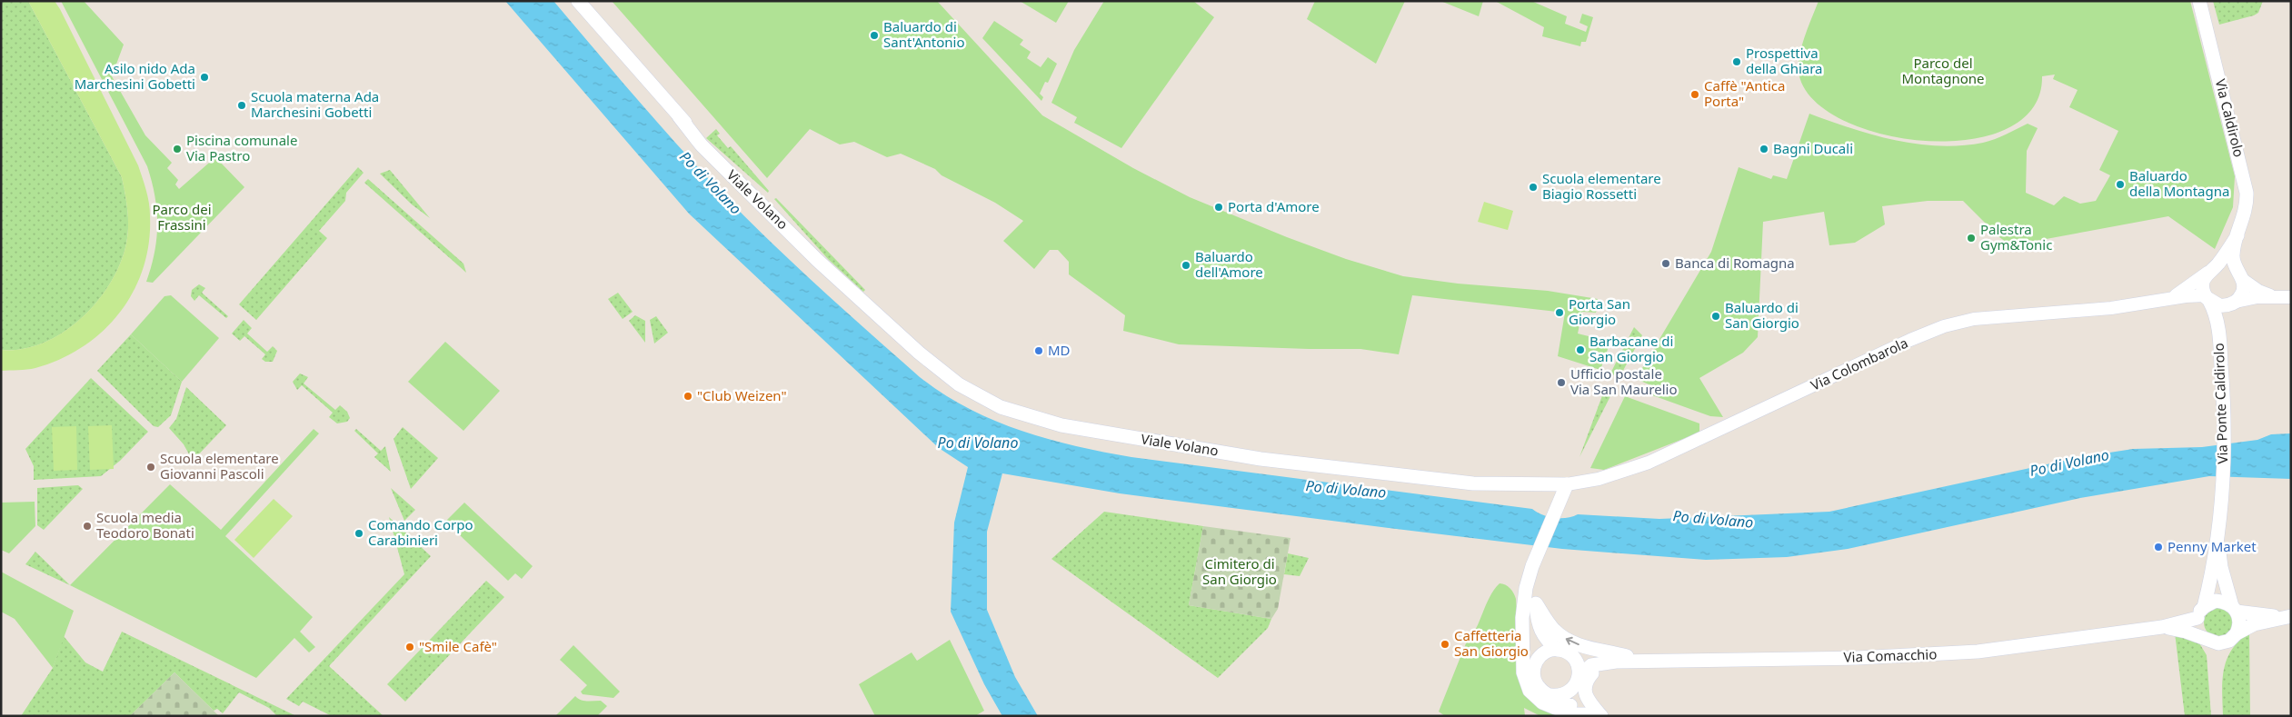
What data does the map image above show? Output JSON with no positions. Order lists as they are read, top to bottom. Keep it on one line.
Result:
{"streets":{"main road":["Via Caldirolo","Viale Volano","Via Ponte Caldirolo","Via Comacchio"],"street":["Via Colombarola"]},"crossings":[["Via Caldirolo","Via Colombarola"],["Via Caldirolo","Via Ponte Caldirolo"],["Viale Volano","Via Colombarola"],["Via Colombarola","Via Ponte Caldirolo"],["Via Ponte Caldirolo","Via Comacchio"]],"water":["Po di Volano"],"parks":["Parco del Montagnone","Parco dei Frassini","Cimitero di San Giorgio"],"places":["Baluardo di Sant'Antonio","Prospettiva della Ghiara","Asilo nido Ada Marchesini Gobetti","Caffè \"Antica Porta\"","Scuola materna Ada Marchesini Gobetti","Piscina comunale Via Pastro","Bagni Ducali","Baluardo della Montagna","Scuola elementare Biagio Rossetti","Porta d'Amore","Palestra Gym&Tonic","Banca di Romagna","Baluardo dell'Amore","Porta San Giorgio","Baluardo di San Giorgio","Barbacane di San Giorgio","MD","Ufficio postale Via San Maurelio","\"Club Weizen\"","Scuola elementare Giovanni Pascoli","Scuola media Teodoro Bonati","Comando Corpo Carabinieri","Penny Market","Caffetteria San Giorgio","\"Smile Cafè\""]}
